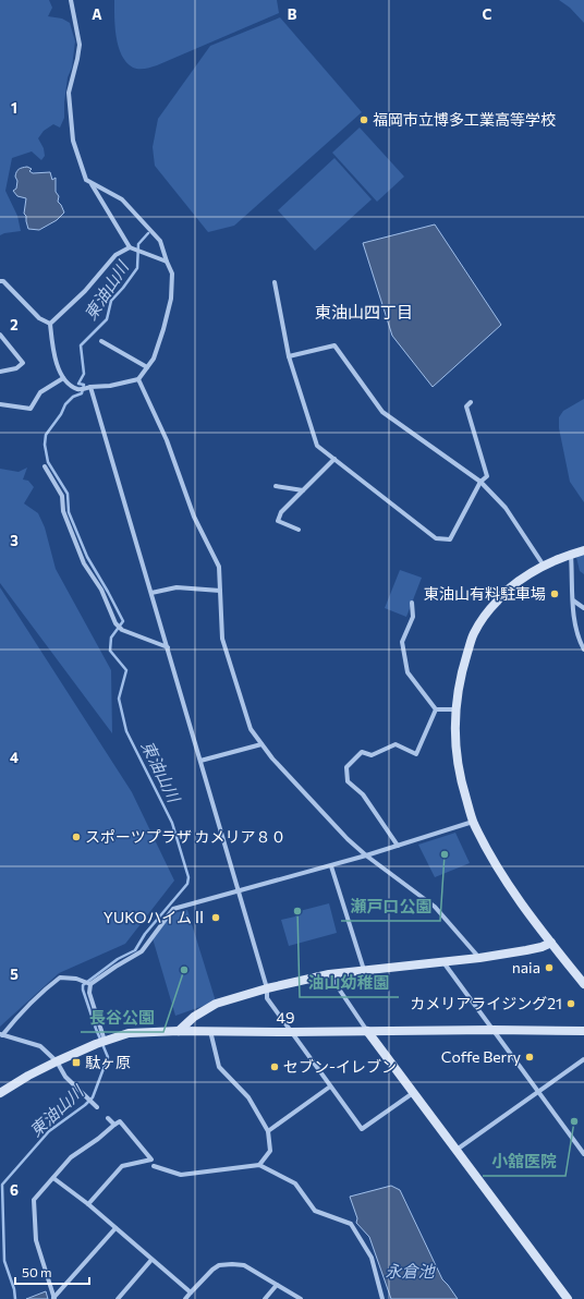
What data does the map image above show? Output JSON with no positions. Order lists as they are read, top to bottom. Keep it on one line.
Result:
{"streets":{"street":["49"]},"districts":["東油山四丁目"],"water":["東油山川","永倉池"],"places":{"other":["福岡市立博多工業高等学校","東油山有料駐車場","スポーツプラザ カメリア８０","瀬戸口公園","油山幼稚園","YUKOハイムⅡ","naia","長谷公園","カメリアライジング21","Coffe Berry","セブン-イレブン","小舘医院"],"transit":["駄ヶ原"]},"scale_bar":"50 m","grid":{"columns":["A","B","C"],"rows":["1","2","3","4","5","6"]}}
